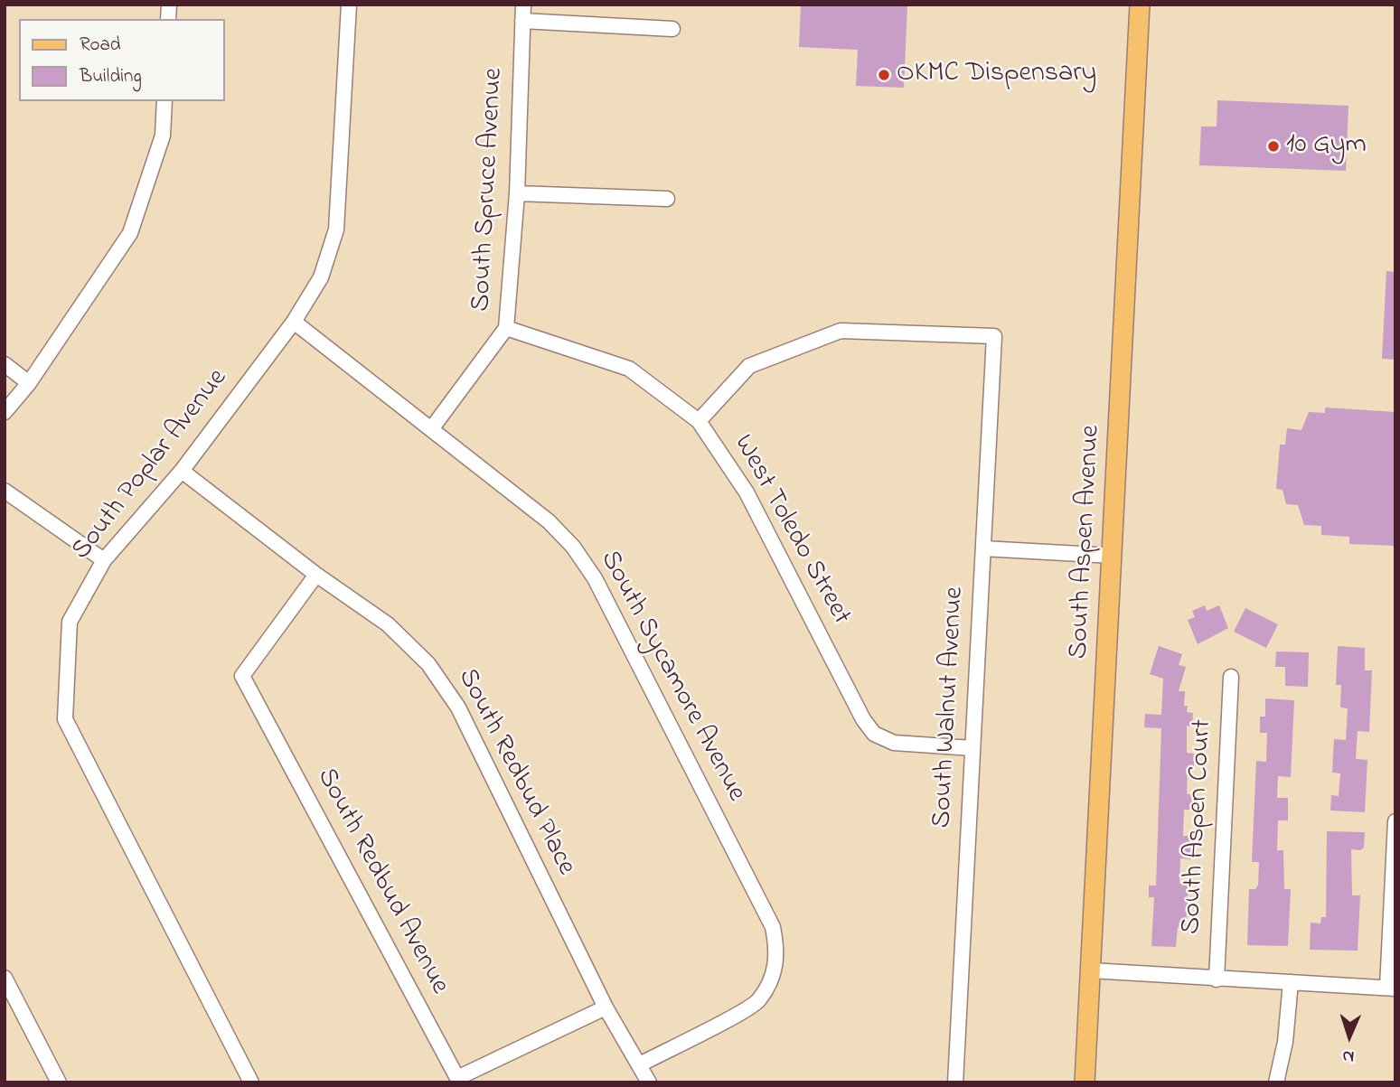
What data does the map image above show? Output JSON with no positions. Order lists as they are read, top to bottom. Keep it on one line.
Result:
{"streets":{"main road":["South Aspen Avenue"],"street":["South Spruce Avenue","South Poplar Avenue","West Toledo Street","South Sycamore Avenue","South Walnut Avenue","South Redbud Place","South Aspen Court","South Redbud Avenue"]},"crossings":[["South Spruce Avenue","West Toledo Street"],["South Spruce Avenue","South Sycamore Avenue"],["South Poplar Avenue","South Sycamore Avenue"],["South Poplar Avenue","South Redbud Place"],["West Toledo Street","South Walnut Avenue"],["South Sycamore Avenue","South Redbud Place"],["South Redbud Place","South Redbud Avenue"]],"places":["OKMC Dispensary","10 Gym"],"legend":["Road","Building"],"north":"bottom"}
